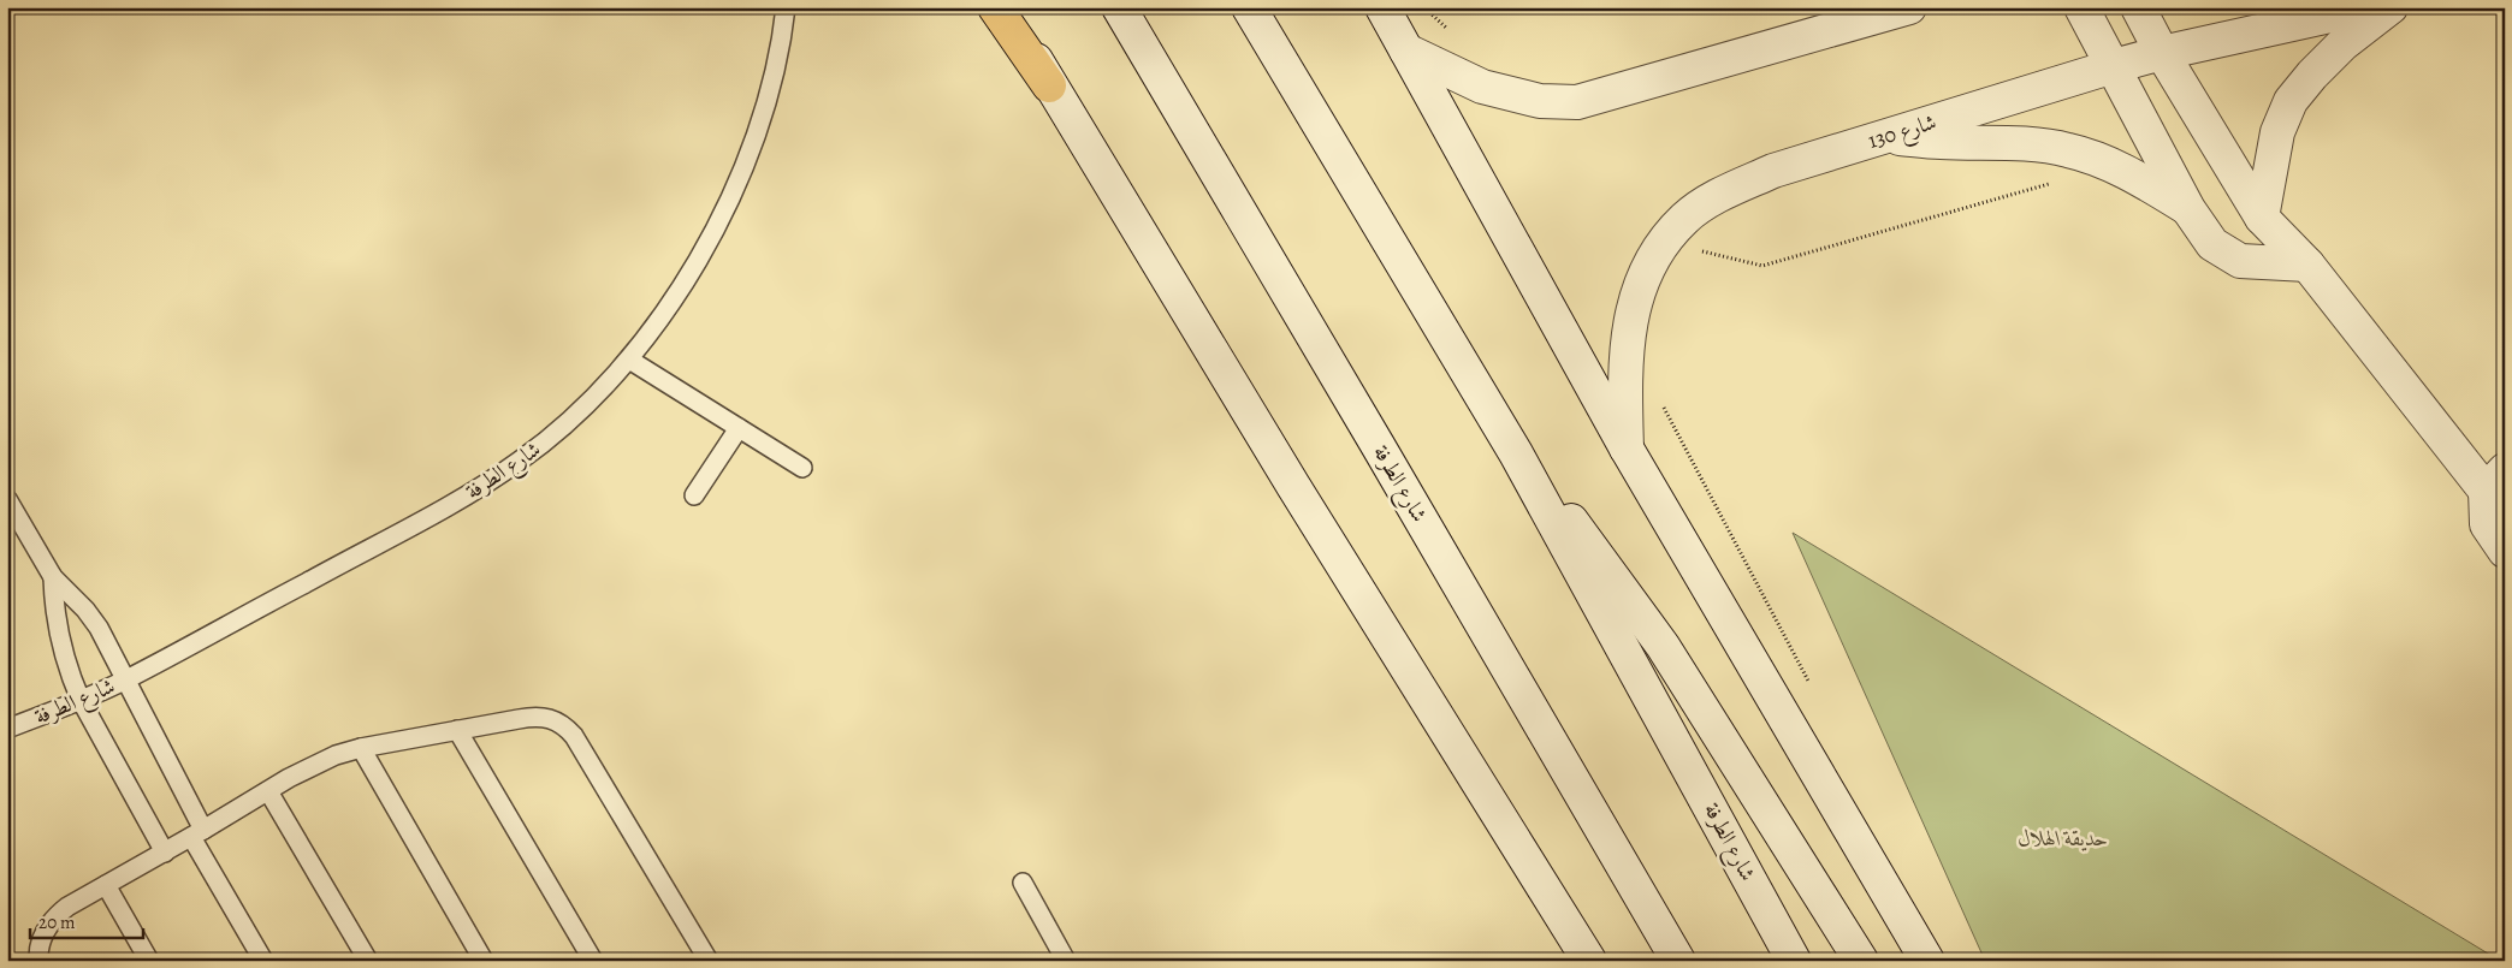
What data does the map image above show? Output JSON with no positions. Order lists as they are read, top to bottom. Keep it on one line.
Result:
{"streets":{"main road":["شارع 130","شارع الطرفة"]},"parks":["حديقة الهلال"],"scale_bar":"20 m"}
